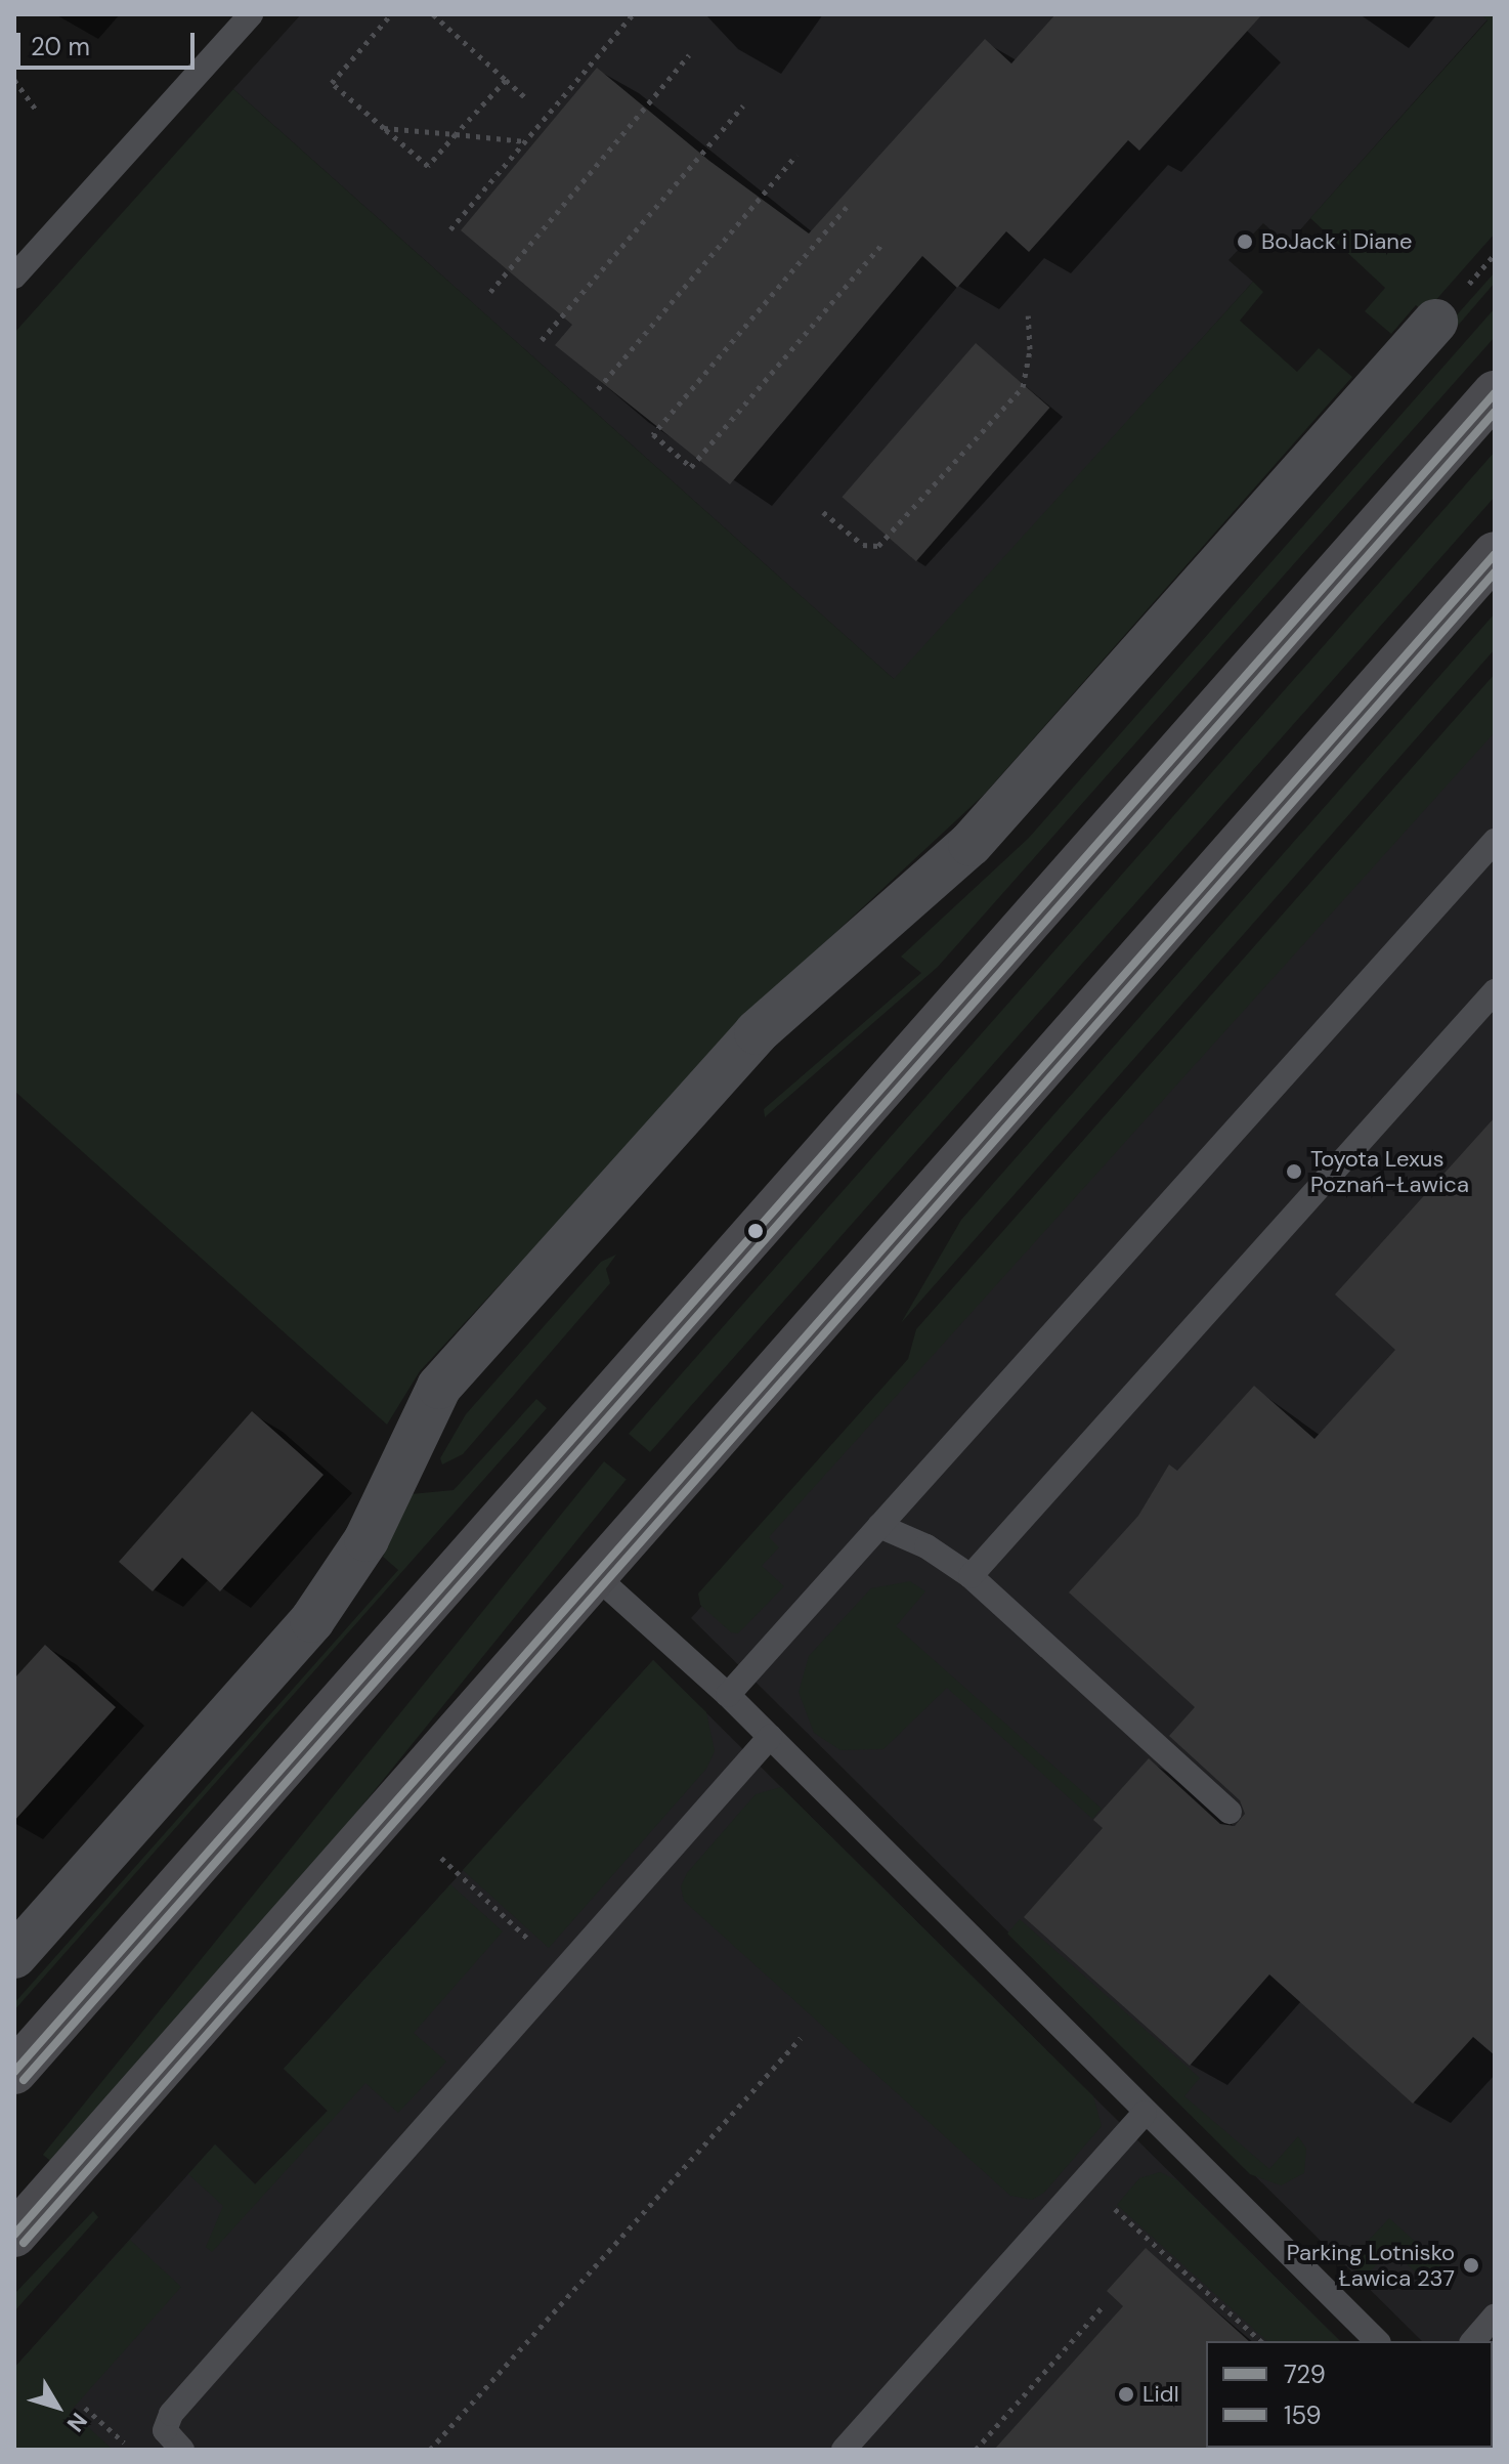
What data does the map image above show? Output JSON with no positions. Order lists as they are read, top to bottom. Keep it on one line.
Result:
{"places":["BoJack i Diane","Toyota Lexus Poznań-Ławica","Parking Lotnisko Ławica 237","Lidl"],"lines":["transit line 729","transit line 159"],"legend":["729","159"],"scale_bar":"20 m","north":"bottom right"}
